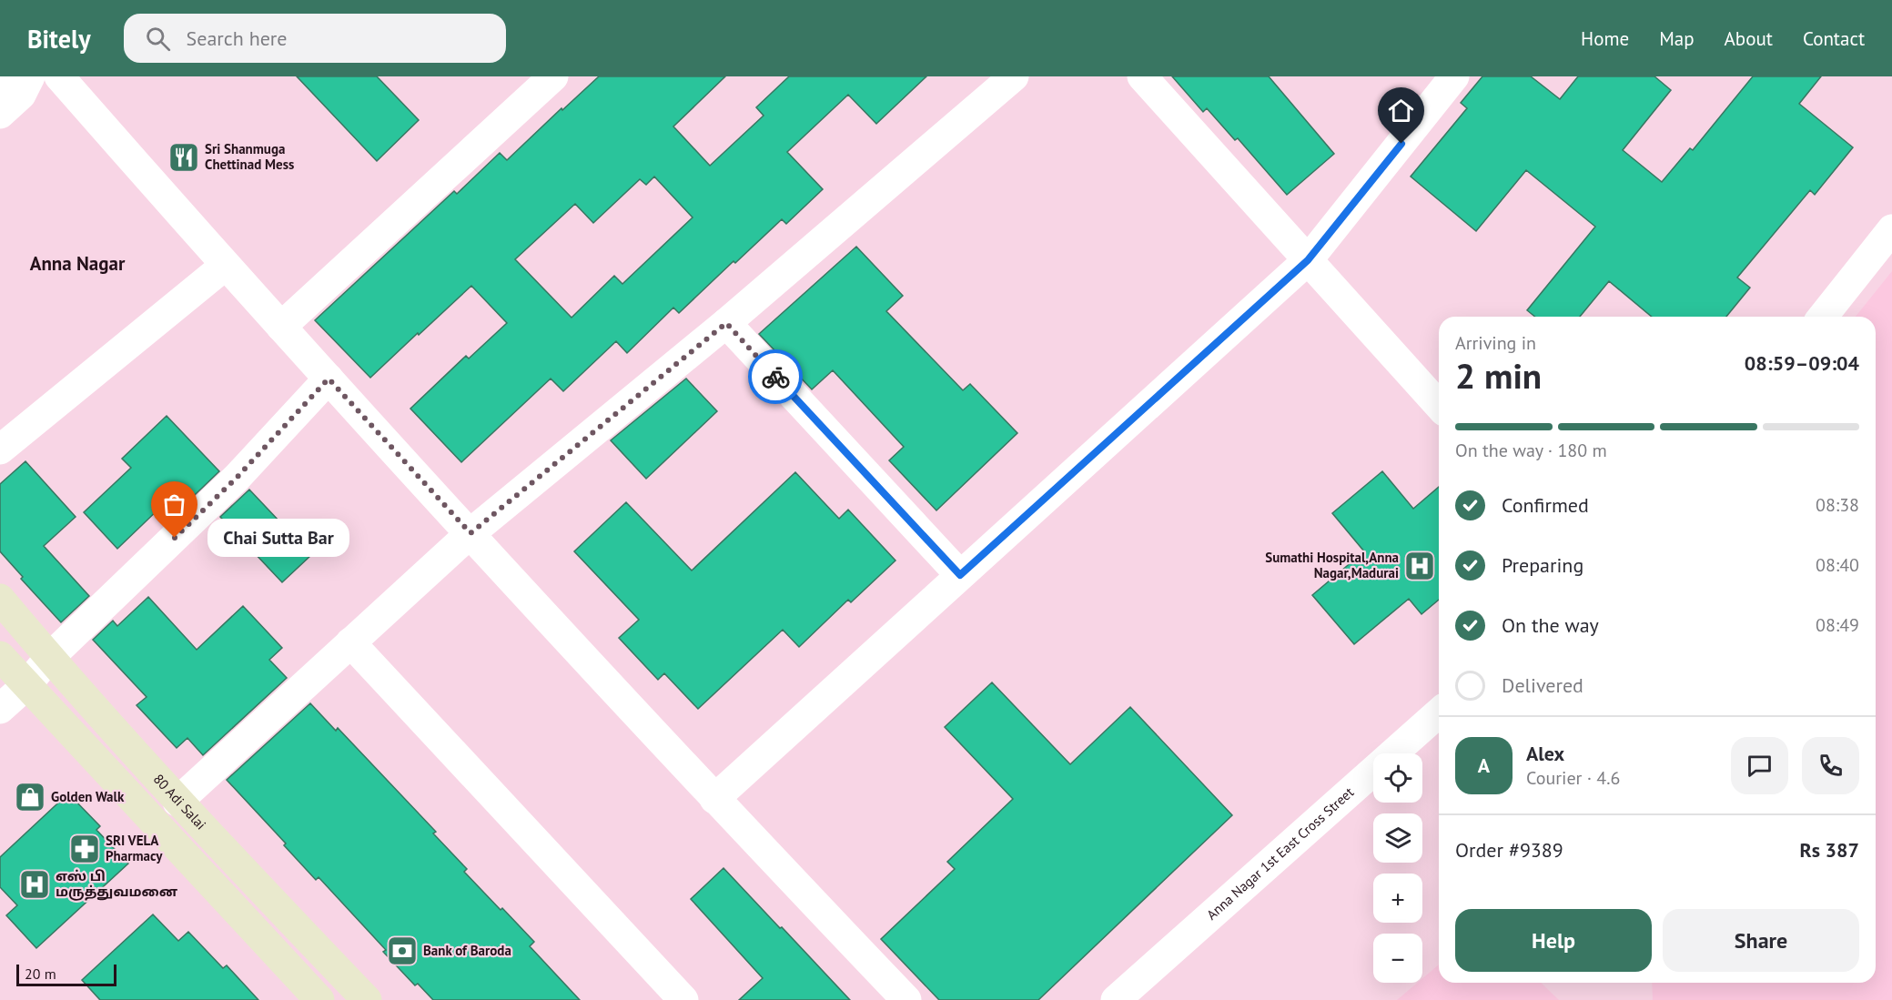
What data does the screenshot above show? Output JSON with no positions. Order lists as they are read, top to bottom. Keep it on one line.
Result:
{"streets":{"main road":["80 Adi Salai"],"street":["Anna Nagar 1st East Cross Street"]},"districts":["Anna Nagar"],"places":{"restaurant":["Sri Shanmuga Chettinad Mess"],"other":["Chai Sutta Bar"],"hospital":["Sumathi Hospital,Anna Nagar,Madurai","எஸ் பி மருத்துவமனை"],"shop":["Golden Walk"],"pharmacy":["SRI VELA Pharmacy"],"bank":["Bank of Baroda"]},"scale_bar":"20 m","page":{"header":"Bitely","search":"Search here","nav":["Home","Map","About","Contact"],"heading":["2 min","Arriving in","08:59–09:04"],"panel":["Alex","Courier · 4.6","Order #9389","Rs 387"],"bar":"On the way · 180 m","list":[["Confirmed","08:38"],["Preparing","08:40"],["On the way","08:49"],"Delivered"],"bubble":"Chai Sutta Bar","round":"A","map_buttons":["+","−"],"buttons":["Help","Share"],"scale":"20 m"}}
